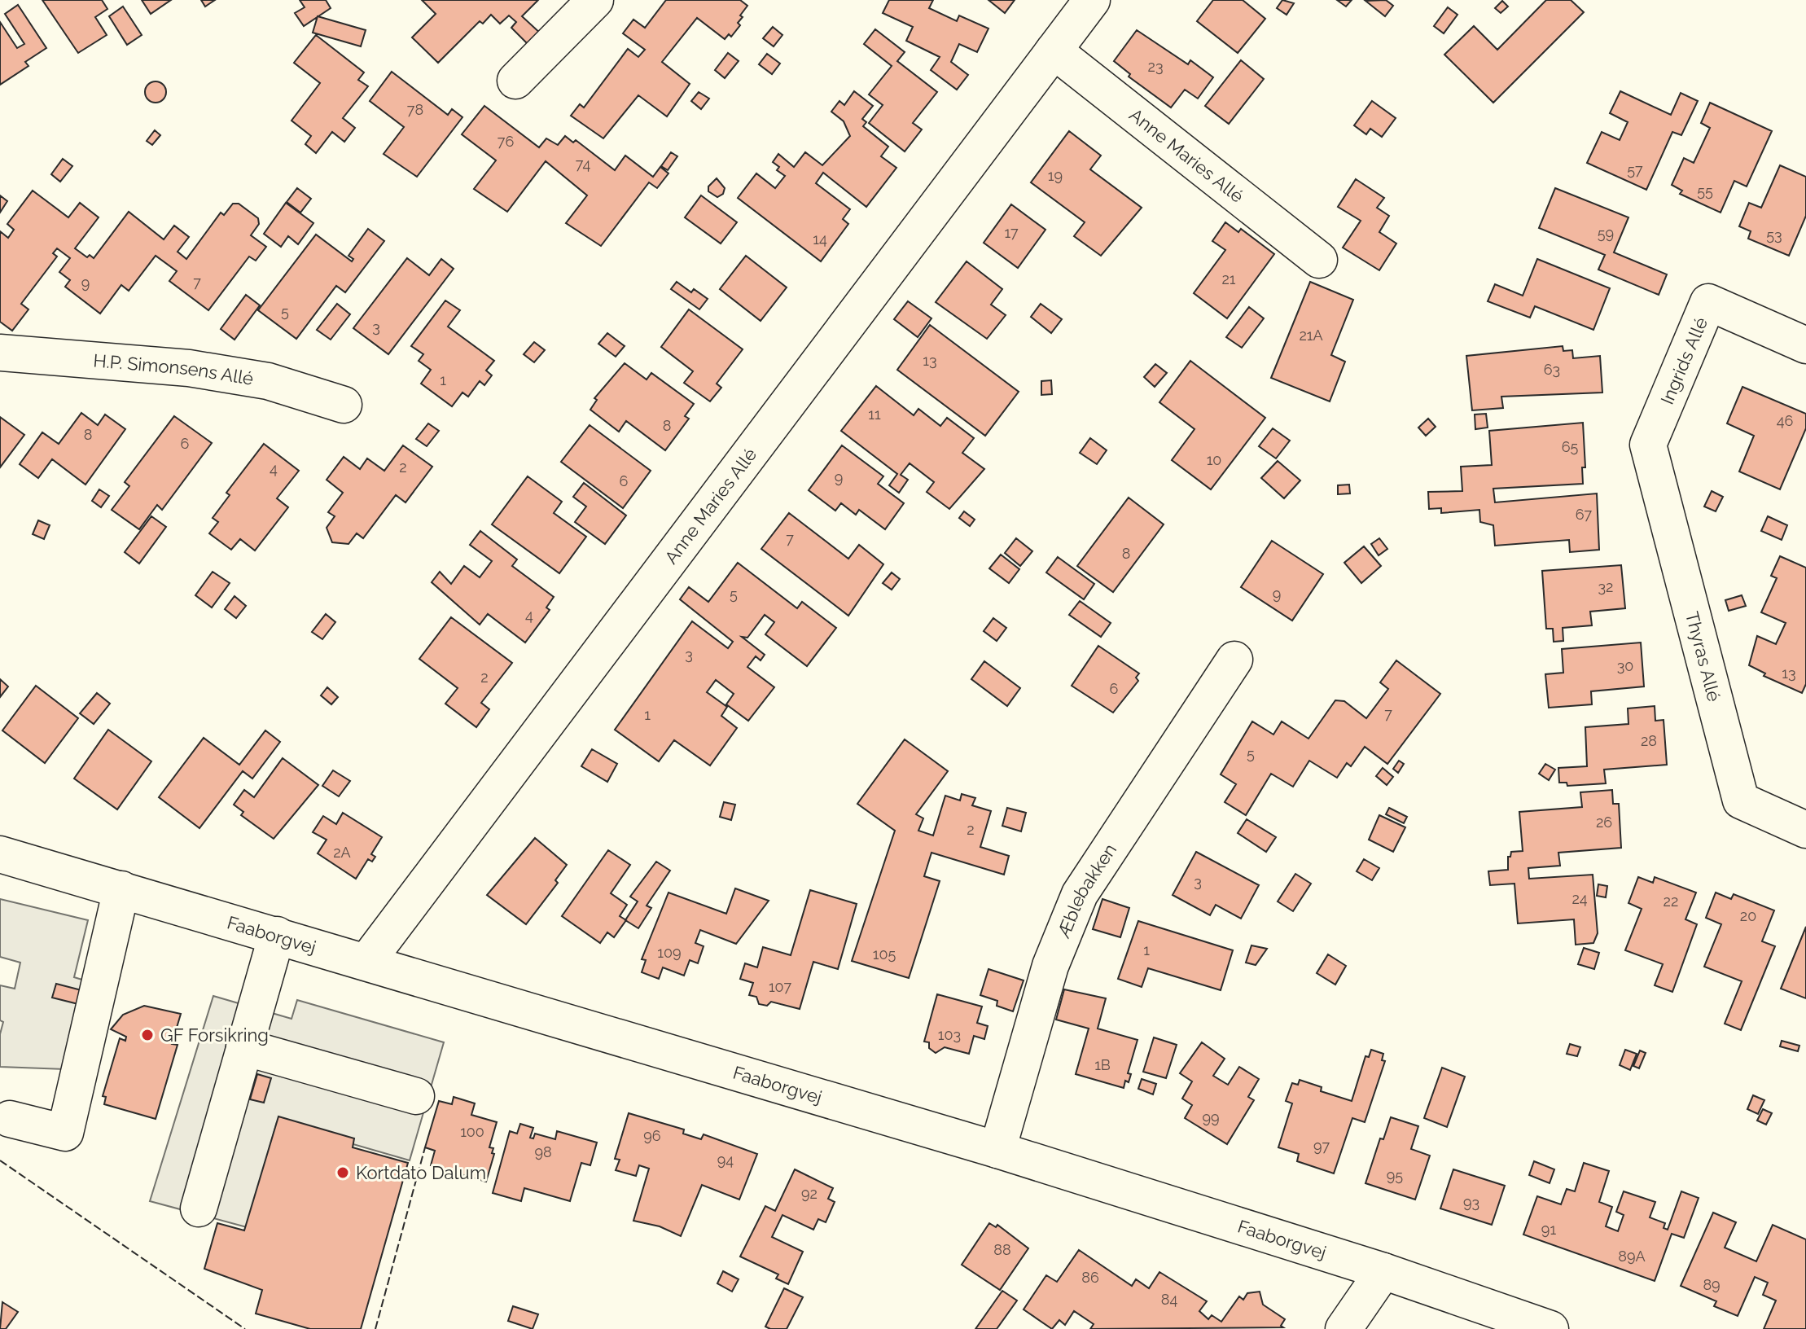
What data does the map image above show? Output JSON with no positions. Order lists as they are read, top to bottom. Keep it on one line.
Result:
{"streets":{"street":["Anne Maries Allé","Ingrids Allé","H.P. Simonsens Allé","Thyras Allé","Æblebakken","Faaborgvej"]},"crossings":[["Anne Maries Allé","Faaborgvej"],["Ingrids Allé","Thyras Allé"],["Æblebakken","Faaborgvej"]],"places":["GF Forsikring","Kortdato Dalum"],"house_numbers":["23","78","76","74","57","19","55","17","59","53","14","21","7","9","5","3","21A","13","63","1","11","46","8","8","6","65","10","2","4","9","6","67","7","8","32","5","9","4","3","30","13","2","6","7","1","28","5","26","2","2A","3","24","22","20","1","109","105","107","103","1B","99","100","96","97","98","94","95","92","93","91","88","89A","86","89","84"]}
